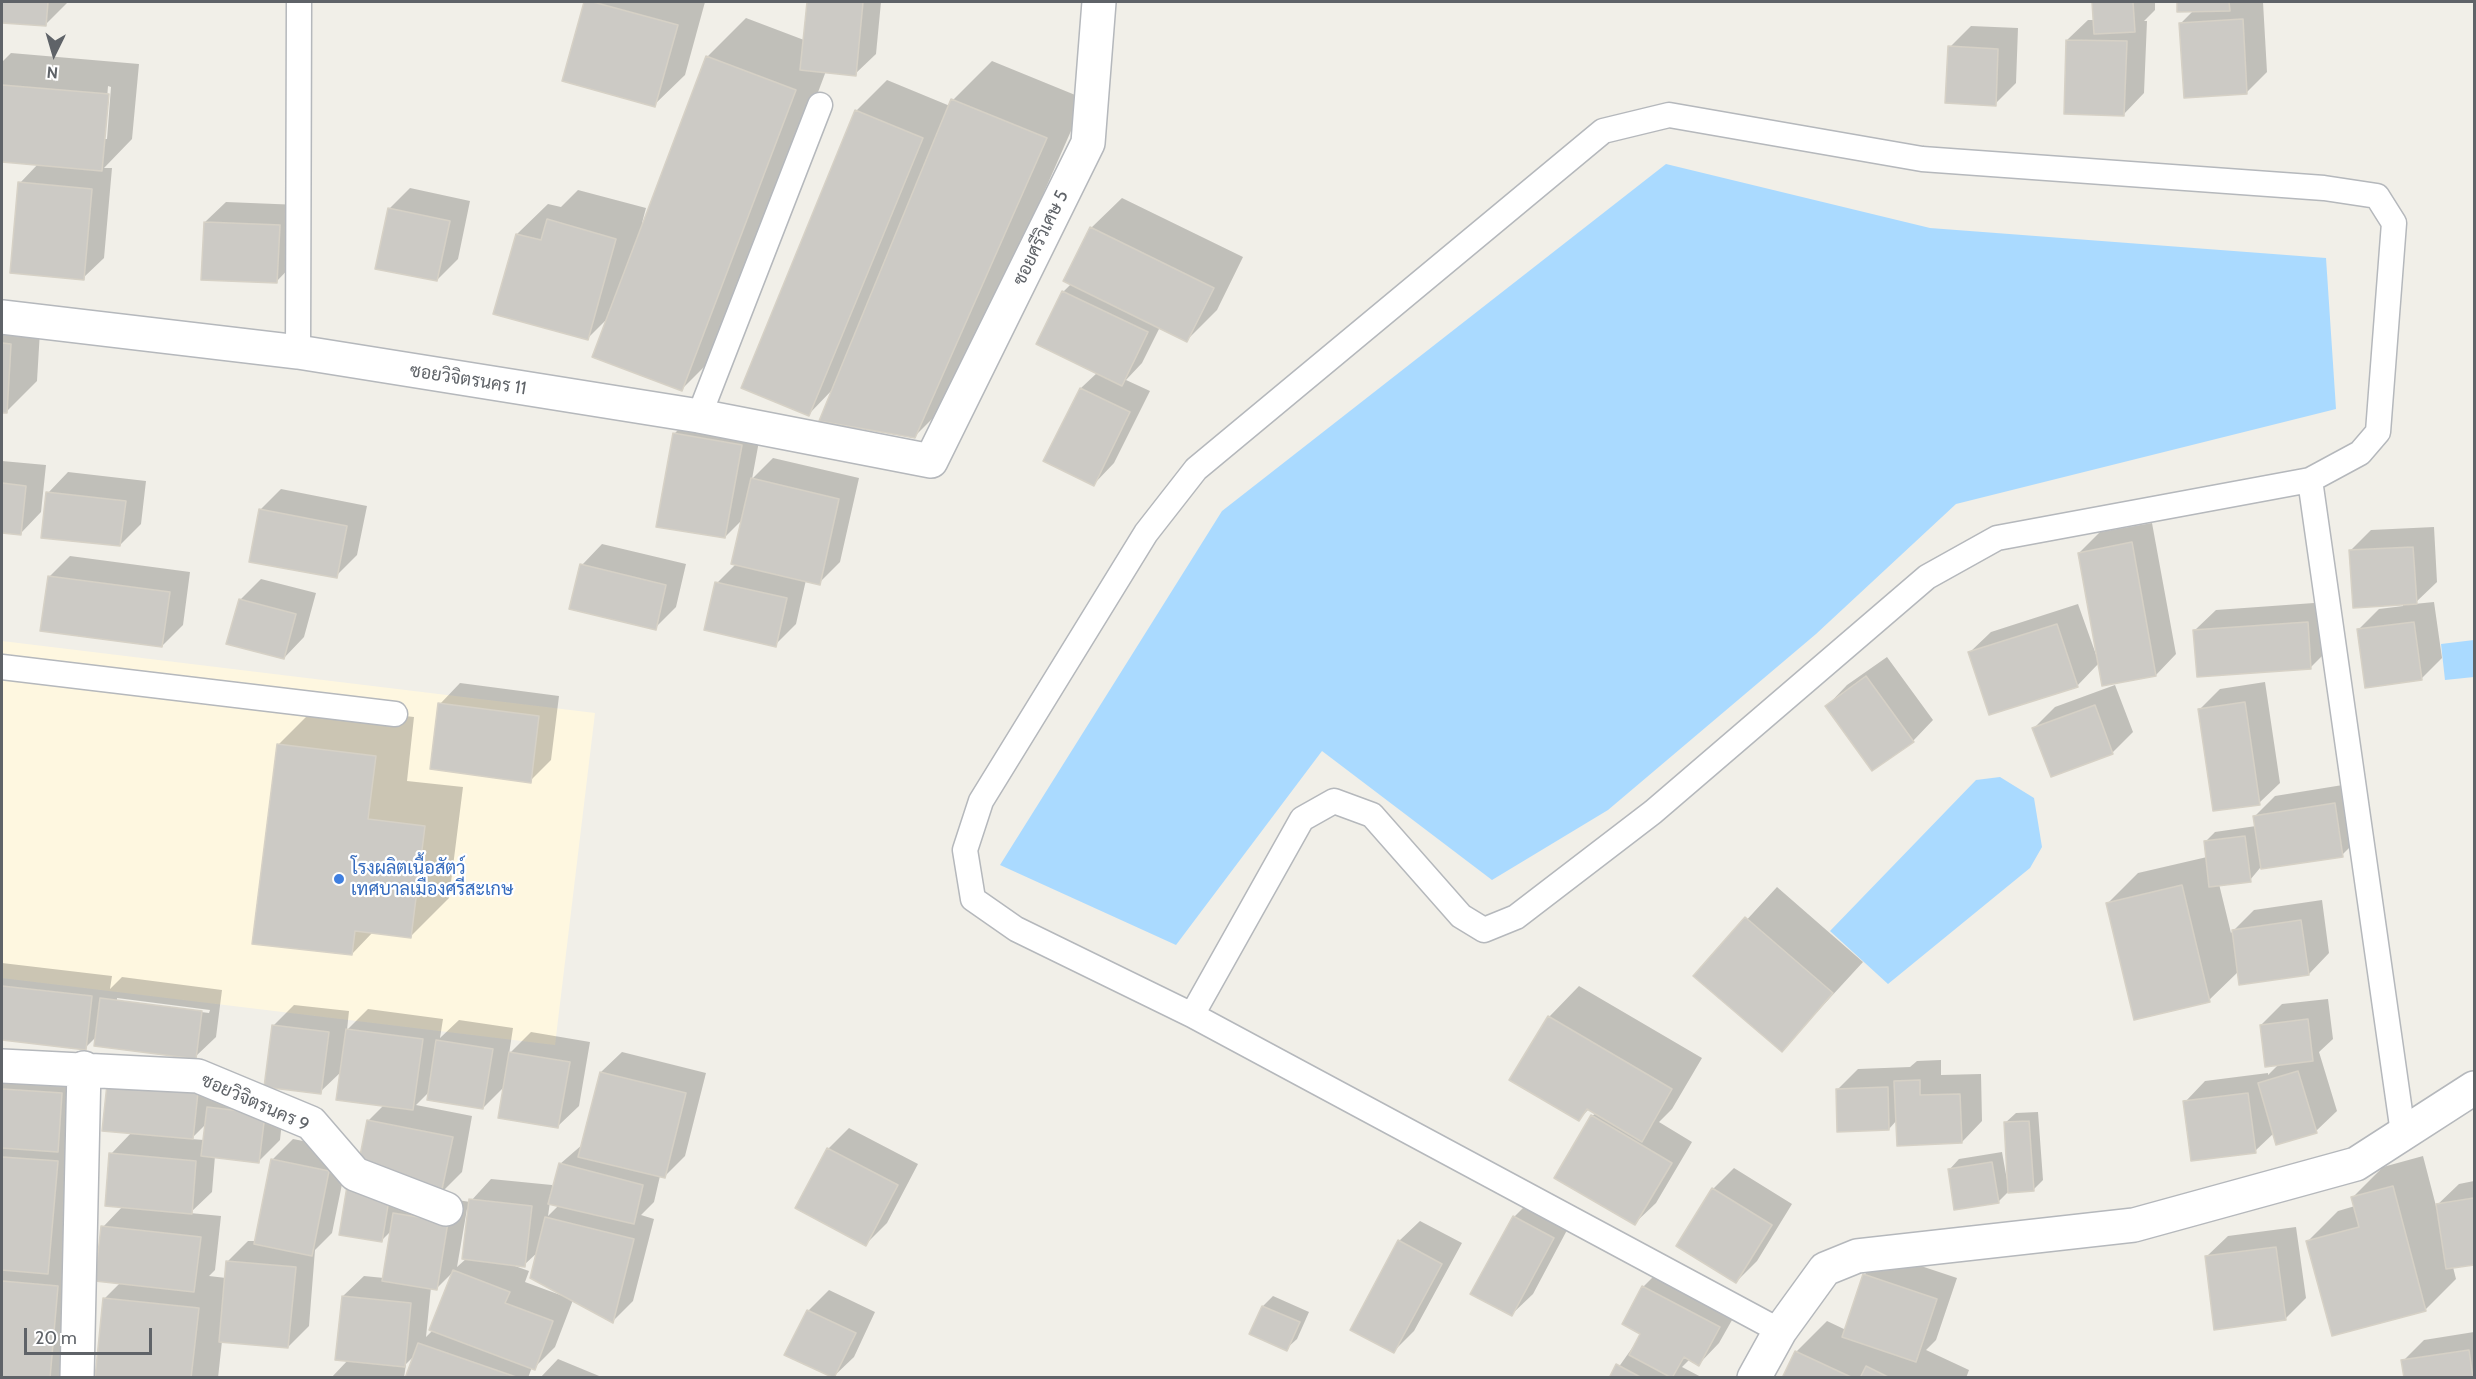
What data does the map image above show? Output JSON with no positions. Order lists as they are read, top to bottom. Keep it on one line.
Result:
{"streets":{"street":["ซอยศรีวิเศษ 5","ซอยวิจิตรนคร 11","ซอยวิจิตรนคร 9"]},"crossings":[["ซอยศรีวิเศษ 5","ซอยวิจิตรนคร 11"]],"places":["โรงผลิตเนื้อสัตว์ เทศบาลเมืองศรีสะเกษ"],"scale_bar":"20 m","north":"bottom"}
